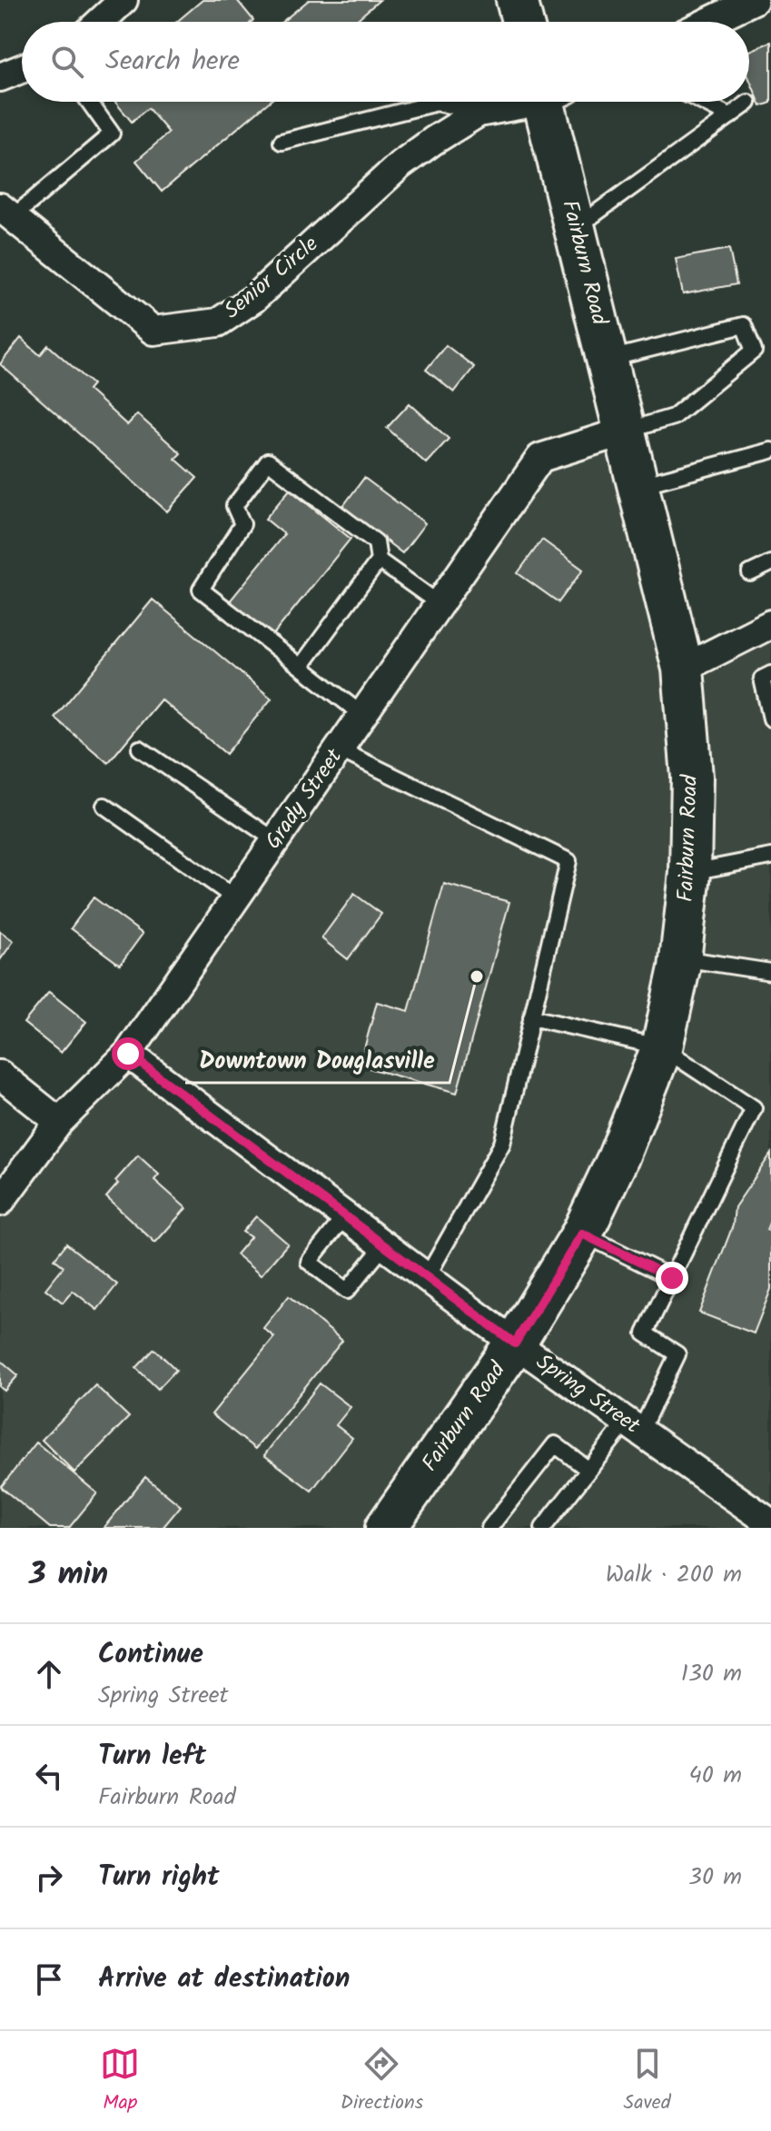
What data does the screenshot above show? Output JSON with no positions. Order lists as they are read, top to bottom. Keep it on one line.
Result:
{"streets":{"main road":["Fairburn Road"],"street":["Senior Circle","Grady Street","Spring Street"]},"crossings":[["Fairburn Road","Grady Street"],["Fairburn Road","Spring Street"],["Grady Street","Spring Street"]],"places":["Downtown Douglasville"],"page":{"search":"Search here","heading":["3 min","Walk · 200 m"],"list":[["Continue","Spring Street","130 m"],["Turn left","Fairburn Road","40 m"],["Turn right","30 m"],"Arrive at destination"],"nav":["Map","Directions","Saved"]}}
